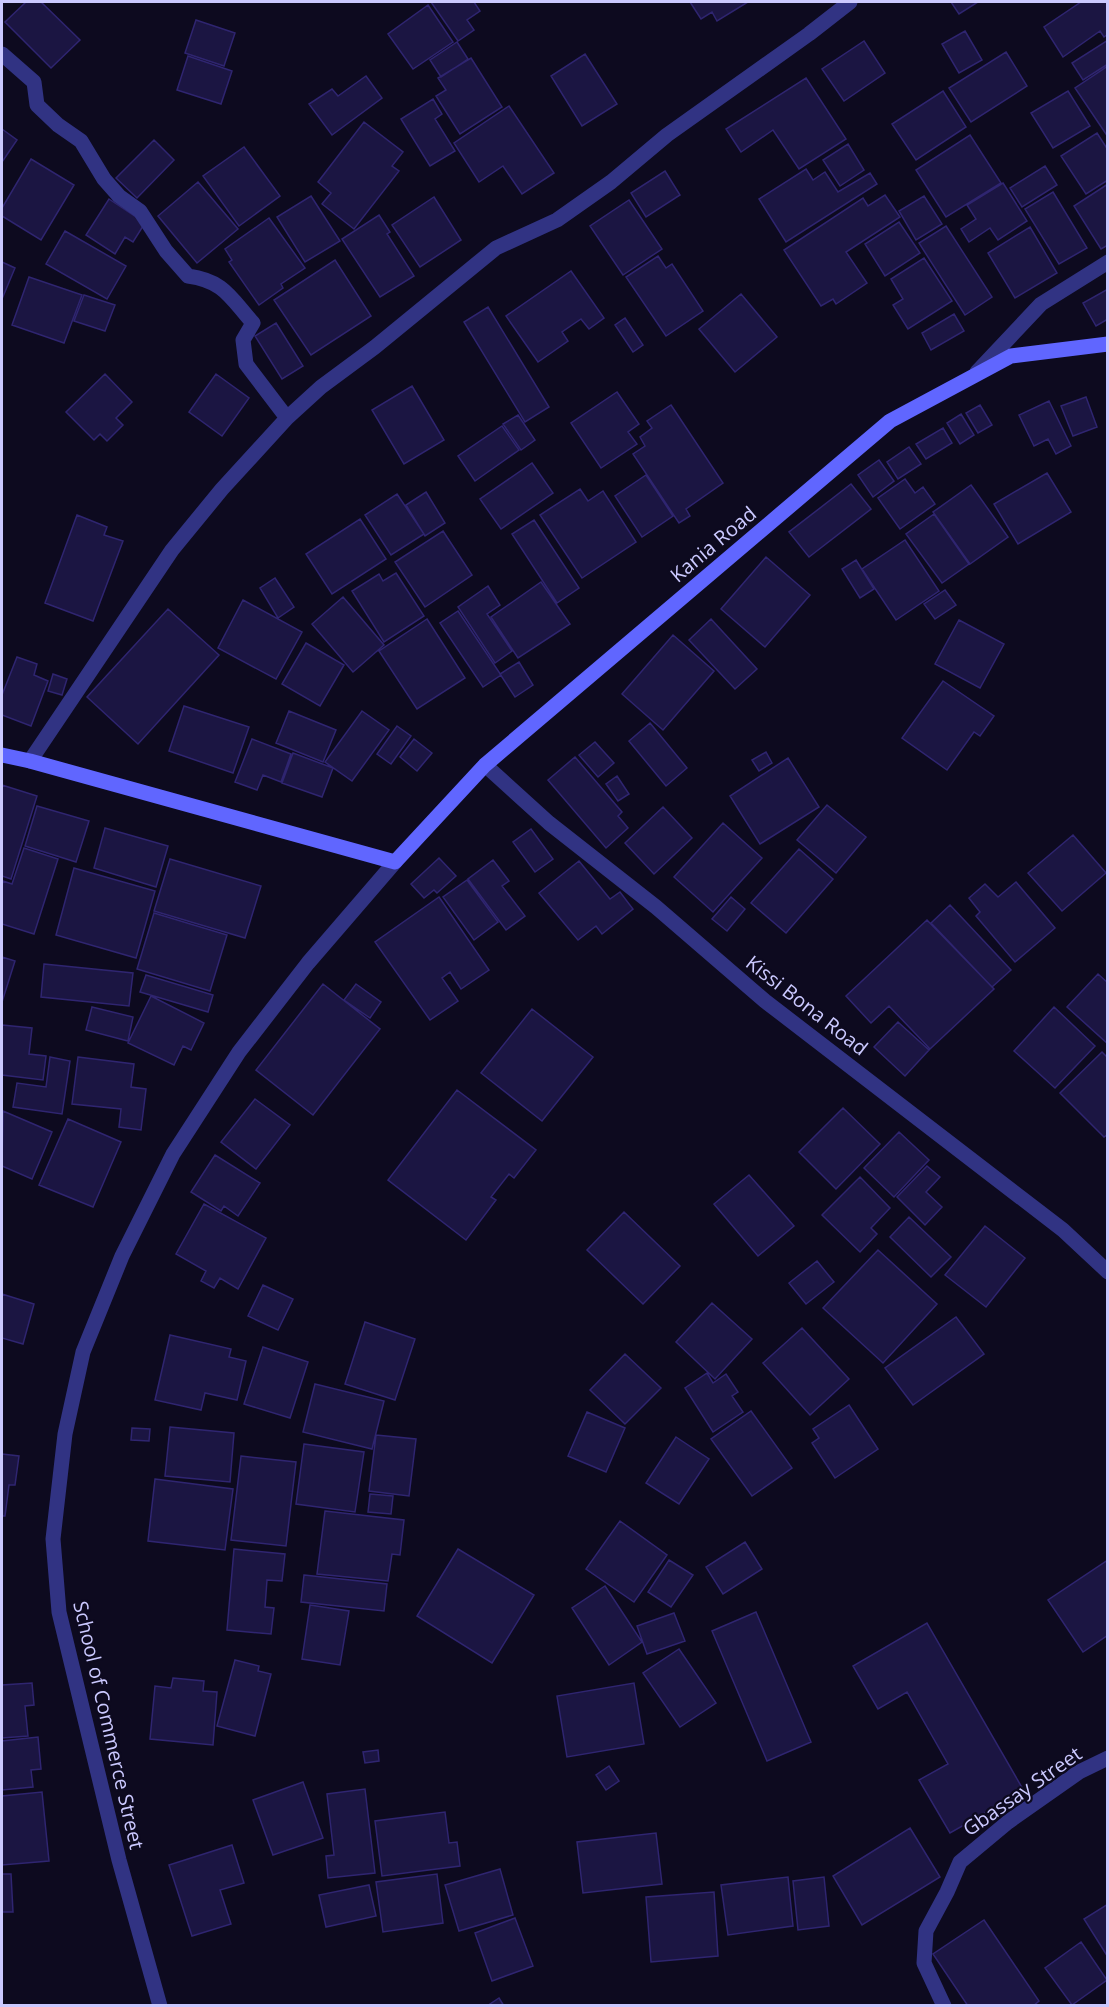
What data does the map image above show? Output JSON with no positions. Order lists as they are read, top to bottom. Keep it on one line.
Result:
{"streets":{"main road":["Kania Road"],"street":["Kissi Bona Road","School of Commerce Street","Gbassay Street"]},"crossings":[["Kania Road","Kissi Bona Road"],["Kania Road","School of Commerce Street"]]}
